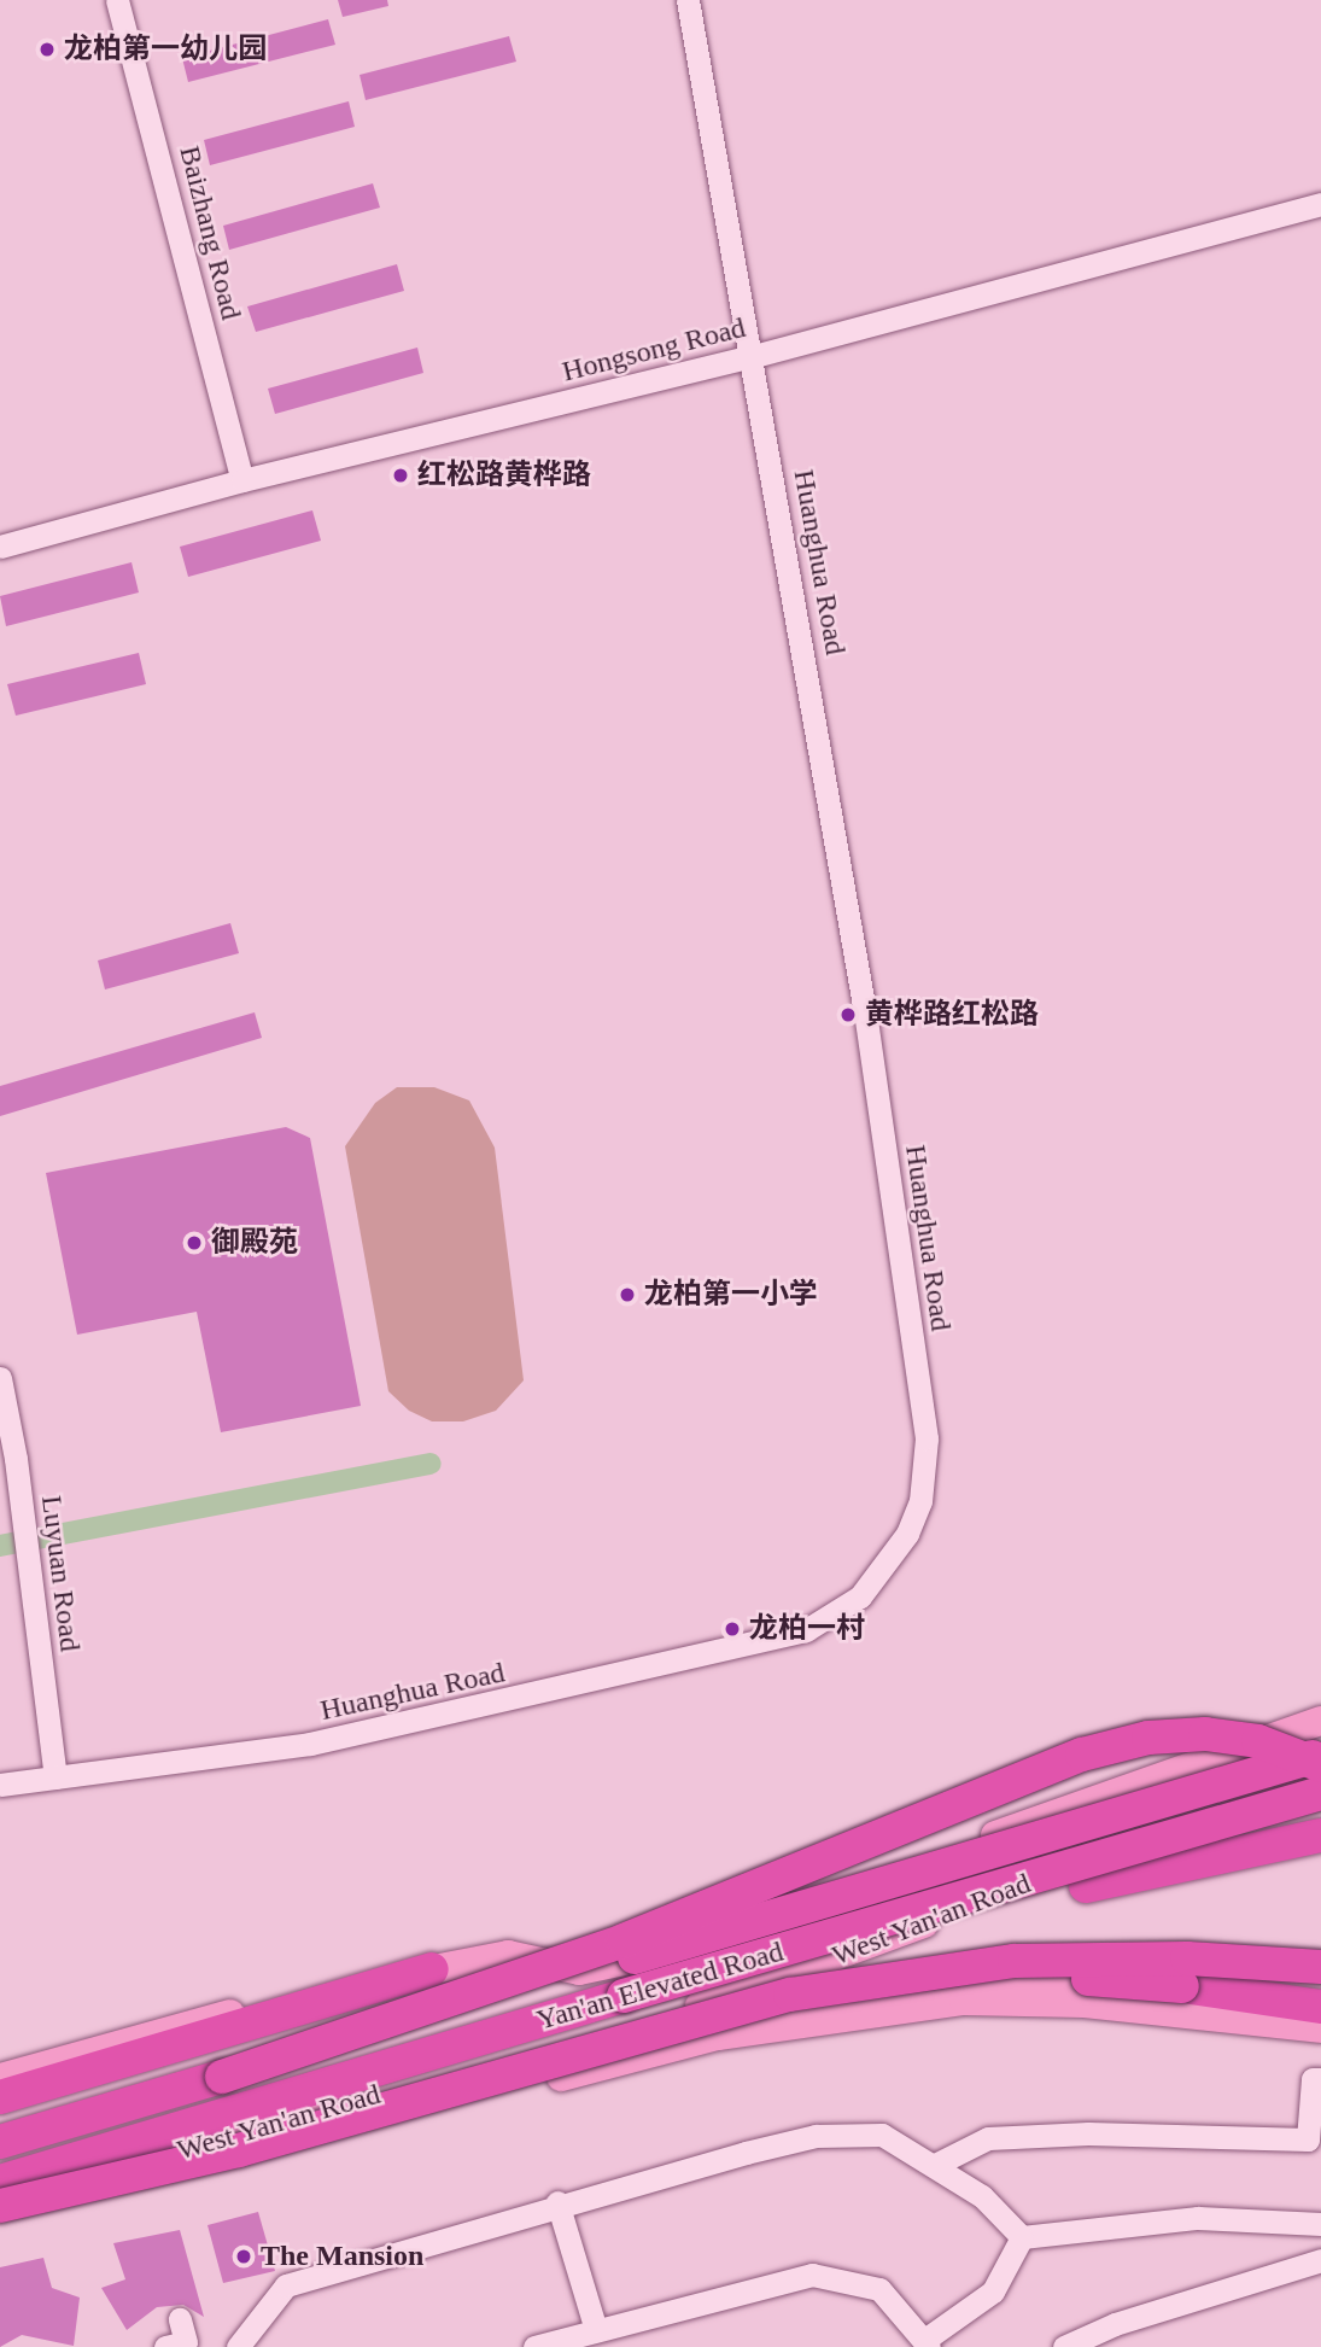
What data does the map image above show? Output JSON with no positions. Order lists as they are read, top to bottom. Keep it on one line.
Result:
{"streets":{"highway":["Yan'an Elevated Road"],"main road":["West Yan'an Road"],"street":["Baizhang Road","Hongsong Road","Huanghua Road","Luyuan Road"]},"crossings":[["Baizhang Road","Hongsong Road"],["Hongsong Road","Huanghua Road"],["Huanghua Road","Luyuan Road"]],"places":["龙柏第一幼儿园","红松路黄桦路","黄桦路红松路","御殿苑","龙柏第一小学","龙柏一村","The Mansion"]}
